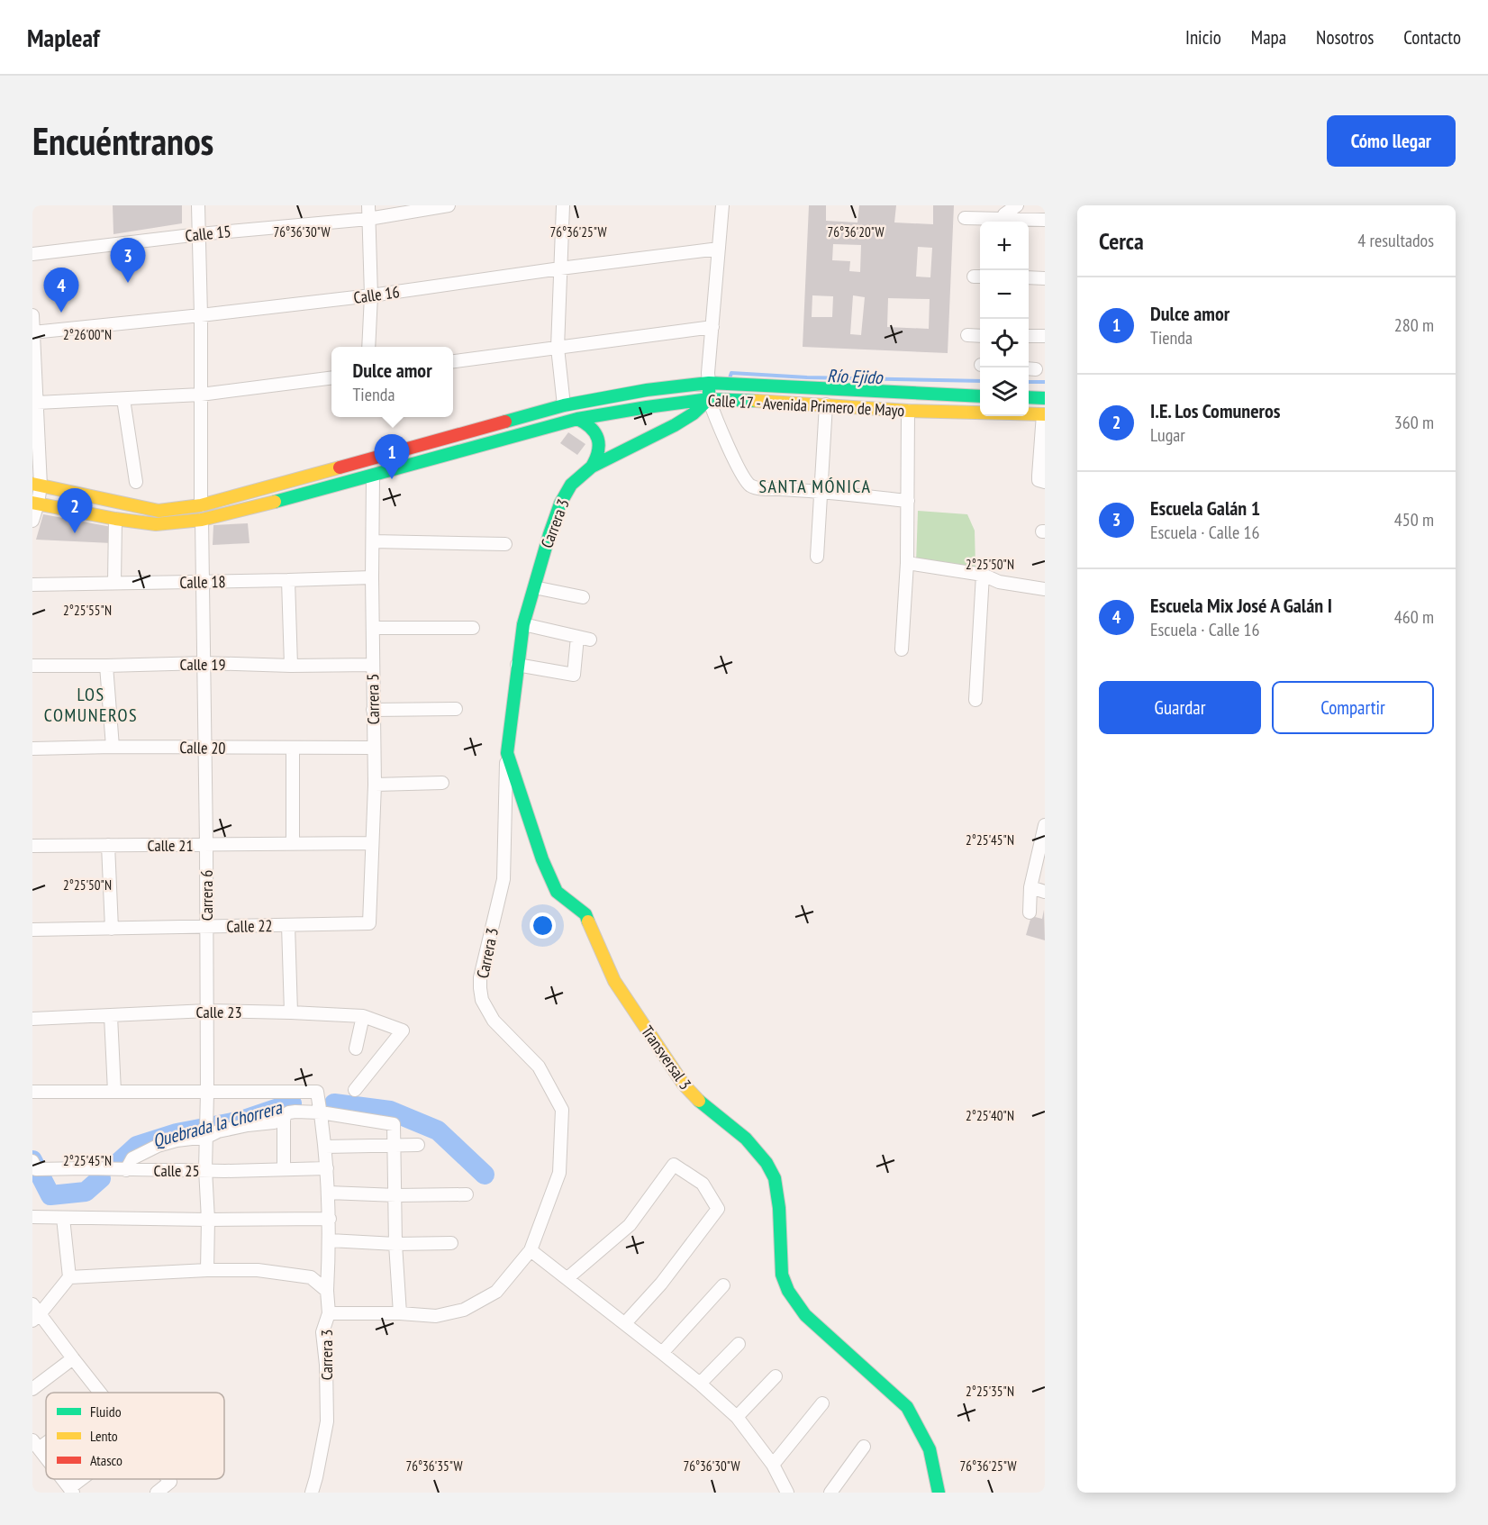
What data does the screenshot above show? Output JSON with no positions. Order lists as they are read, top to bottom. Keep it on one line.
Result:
{"streets":{"main road":["Calle 17 - Avenida Primero de Mayo","Carrera 3","Transversal 3"],"street":["Calle 15","Calle 16","Calle 18","Calle 19","Carrera 5","Calle 20","Calle 21","Carrera 6","Calle 22","Calle 23","Calle 25"]},"crossings":[["Calle 17 - Avenida Primero de Mayo","Carrera 3"],["Calle 17 - Avenida Primero de Mayo","Carrera 5"],["Calle 17 - Avenida Primero de Mayo","Carrera 6"],["Carrera 3","Transversal 3"],["Calle 18","Carrera 5"],["Calle 18","Carrera 6"],["Calle 19","Carrera 5"],["Calle 19","Carrera 6"],["Carrera 5","Calle 20"],["Carrera 5","Calle 21"],["Carrera 5","Calle 22"],["Calle 20","Carrera 6"],["Calle 21","Carrera 6"],["Carrera 6","Calle 22"],["Carrera 6","Calle 23"],["Carrera 6","Calle 25"]],"districts":["SANTA MÓNICA","LOS COMUNEROS"],"water":["Río Ejido","Quebrada la Chorrera"],"legend":["Fluido","Lento","Atasco"],"page":{"header":"Mapleaf","nav":["Inicio","Mapa","Nosotros","Contacto"],"buttons":["Cómo llegar",["Guardar","Compartir"]],"title":"Encuéntranos","heading":["Cerca","4 resultados"],"map_buttons":["+","−"],"pins":["3","4","1","2"],"list":[{"mark":"1","name":"Dulce amor","note":"Tienda","value":"280 m"},{"mark":"2","name":"I.E. Los Comuneros","note":"Lugar","value":"360 m"},{"mark":"3","name":"Escuela Galán 1","note":"Escuela · Calle 16","value":"450 m"},{"mark":"4","name":"Escuela Mix José A Galán I","note":"Escuela · Calle 16","value":"460 m"}],"popup":["Dulce amor","Tienda"]},"coordinates":["76°36'30\"W","76°36'25\"W","76°36'20\"W","2°26'00\"N","2°25'50\"N","2°25'55\"N","2°25'45\"N","2°25'40\"N","2°25'35\"N","76°36'35\"W"]}
